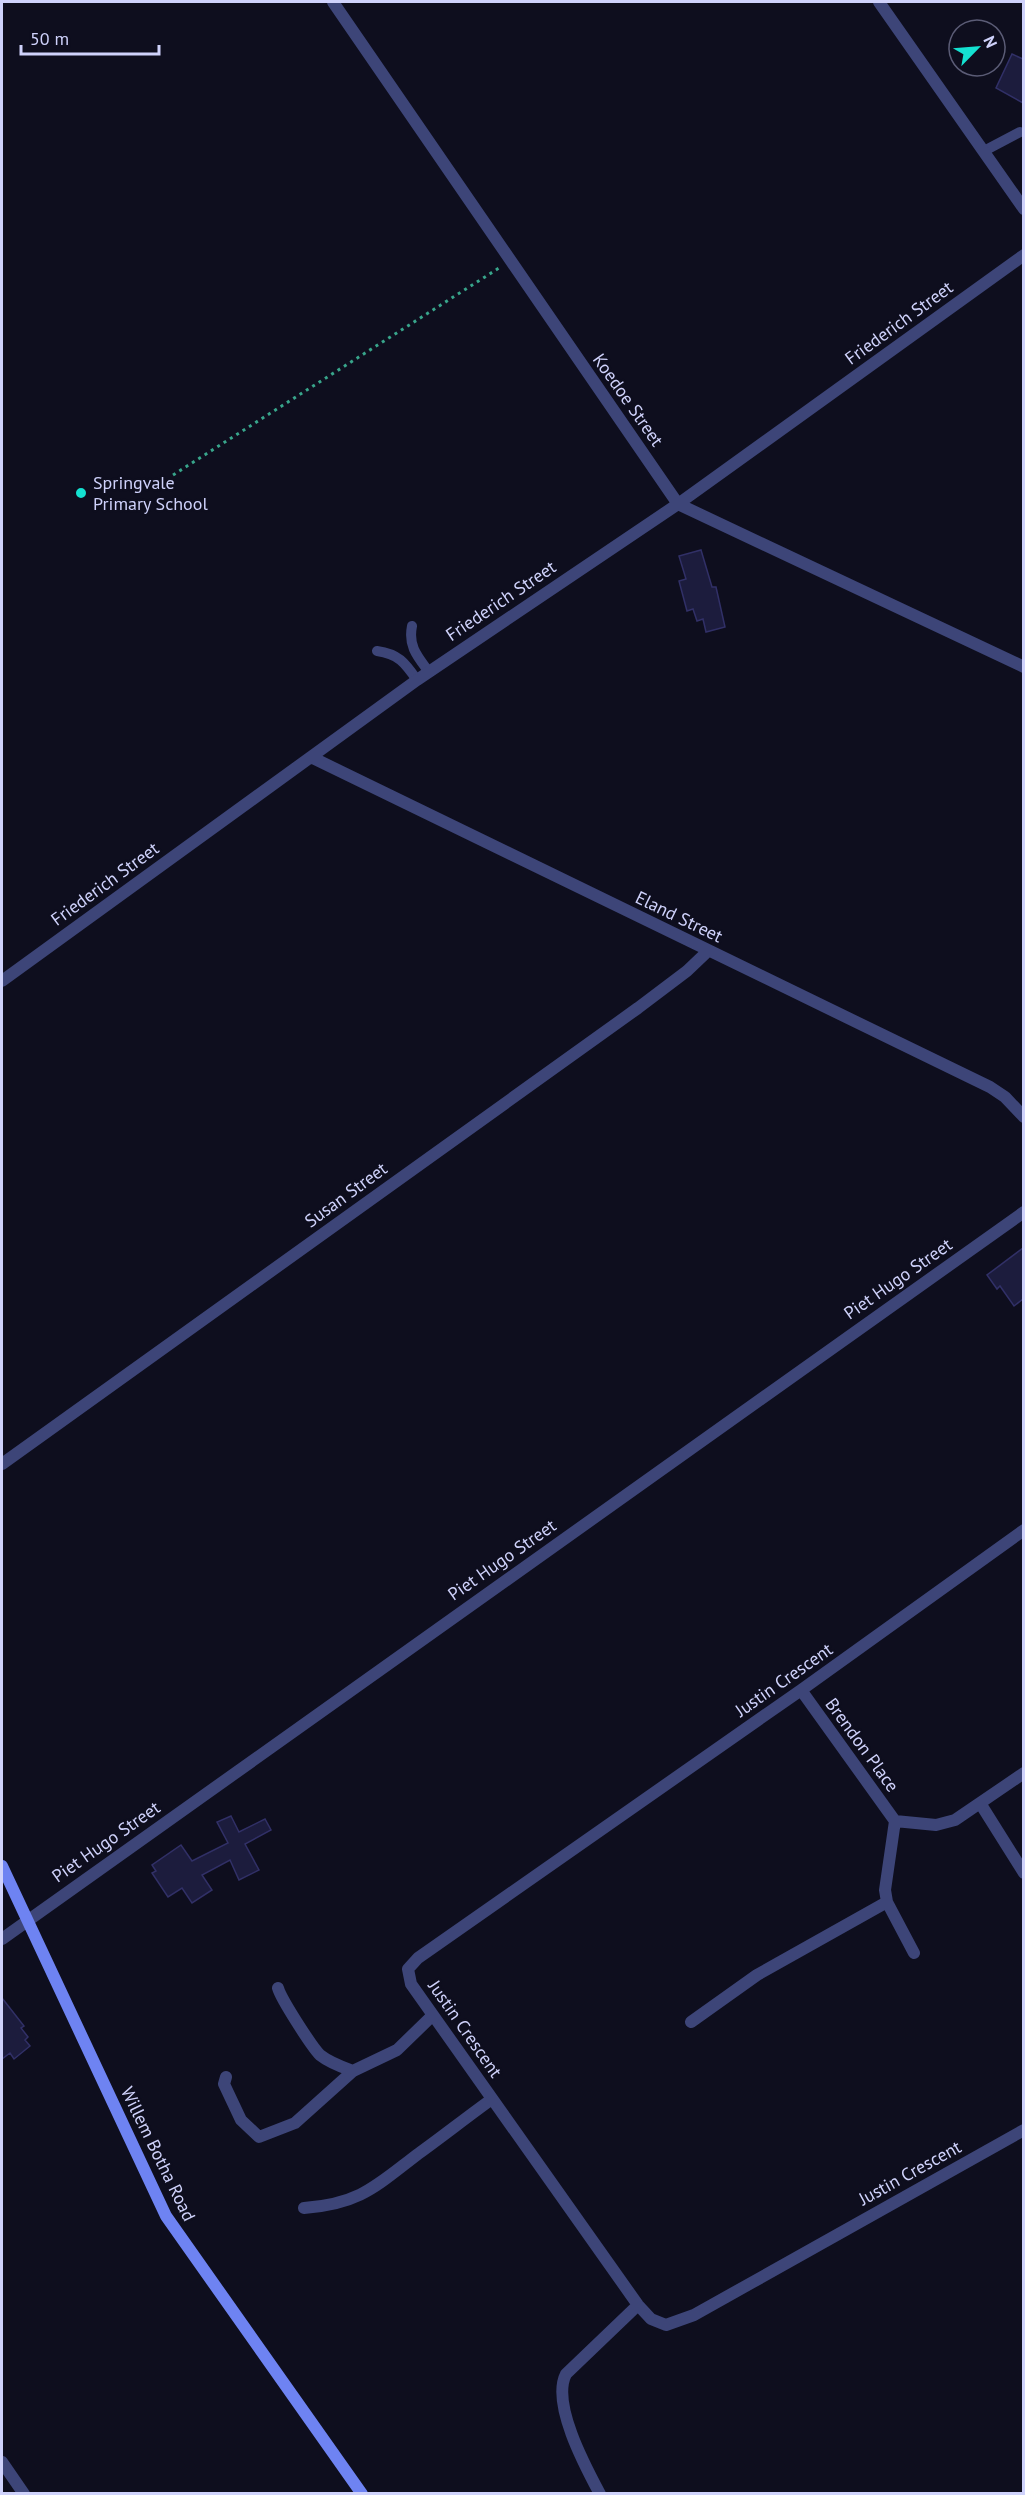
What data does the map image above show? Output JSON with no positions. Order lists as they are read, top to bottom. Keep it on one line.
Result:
{"streets":{"street":["Friederich Street","Koedoe Street","Eland Street","Susan Street","Piet Hugo Street","Justin Crescent","Brendon Place","Willem Botha Road"]},"crossings":[["Friederich Street","Koedoe Street"],["Friederich Street","Eland Street"],["Eland Street","Susan Street"],["Piet Hugo Street","Willem Botha Road"],["Justin Crescent","Brendon Place"]],"places":["Springvale Primary School"],"scale_bar":"50 m","north":"top right"}
